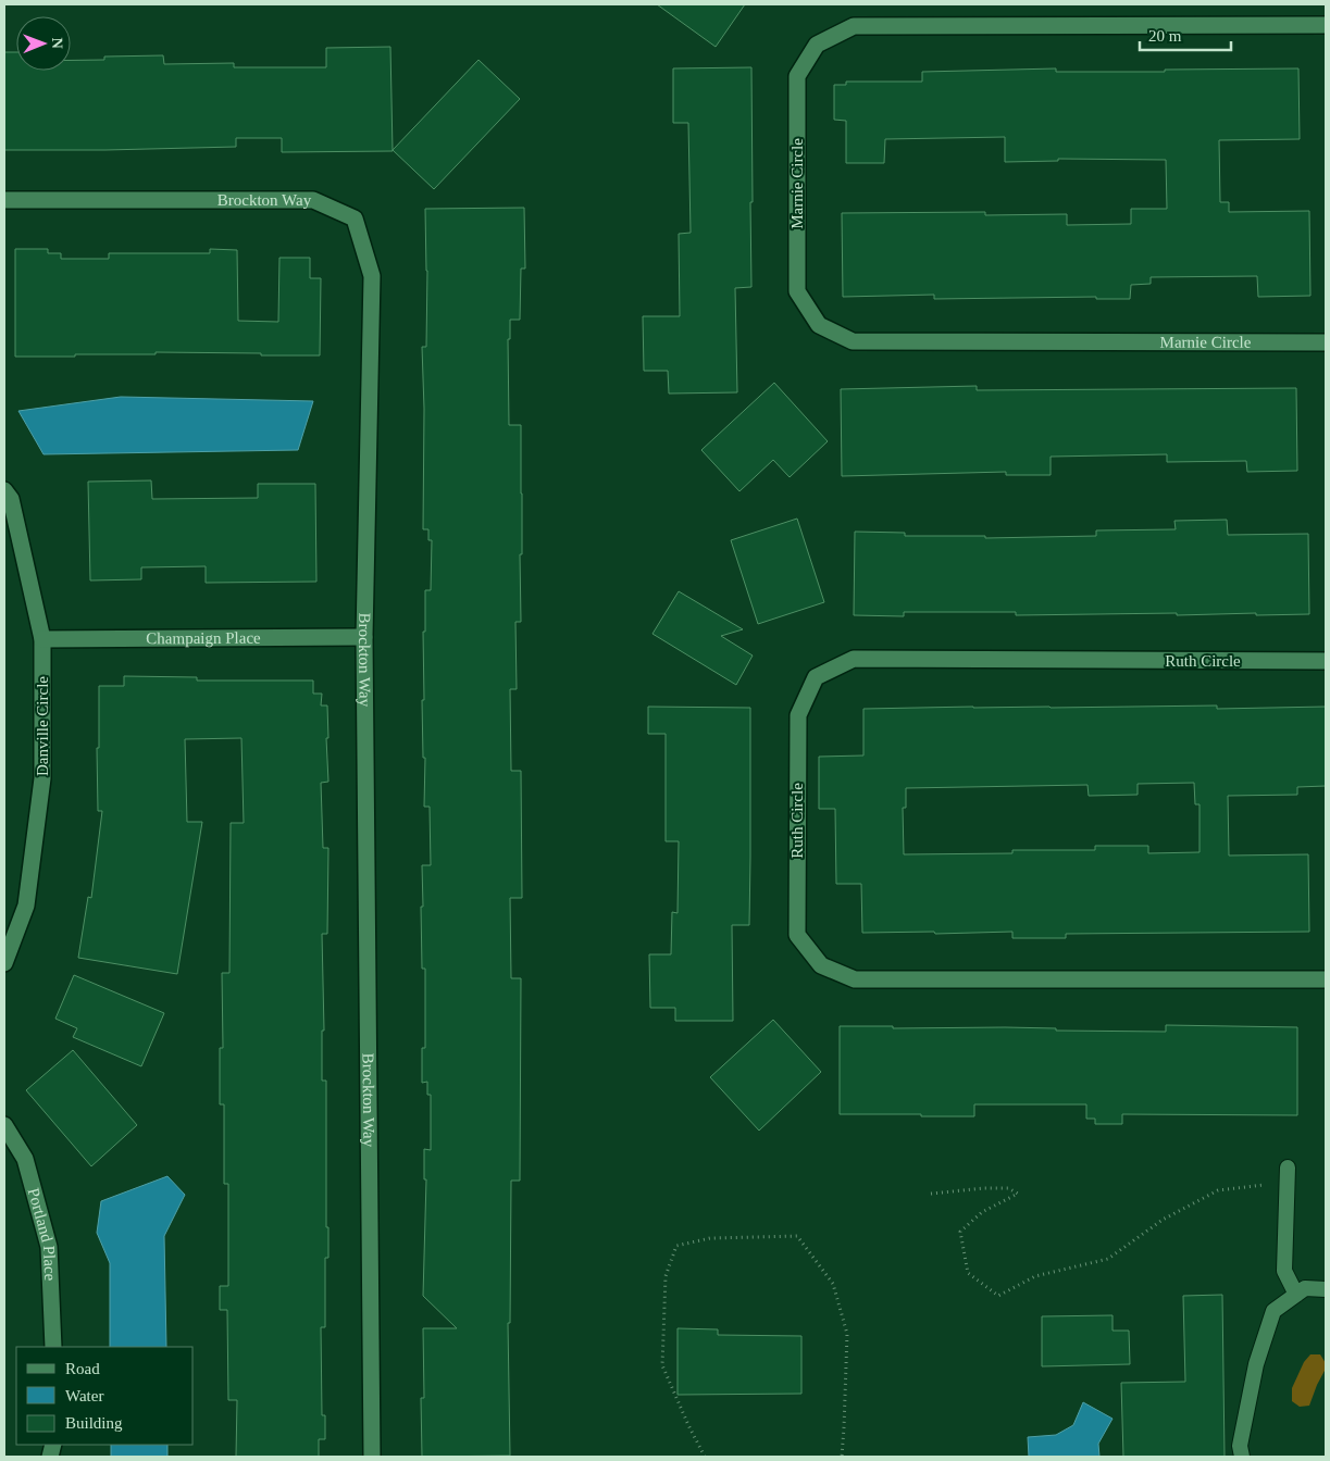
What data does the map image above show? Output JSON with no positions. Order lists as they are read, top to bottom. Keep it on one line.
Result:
{"streets":{"street":["Marnie Circle","Brockton Way","Champaign Place","Ruth Circle","Danville Circle","Portland Place"]},"crossings":[["Brockton Way","Champaign Place"],["Champaign Place","Danville Circle"]],"legend":["Road","Water","Building"],"scale_bar":"20 m","north":"right"}
